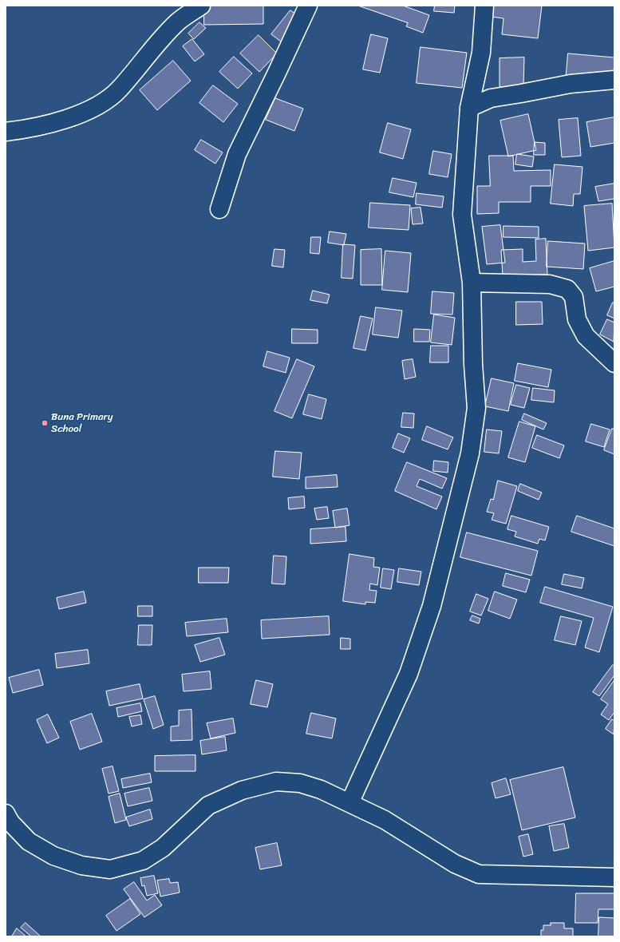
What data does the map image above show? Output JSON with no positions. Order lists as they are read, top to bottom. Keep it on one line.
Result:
{"places":["Buna Primary School"]}
